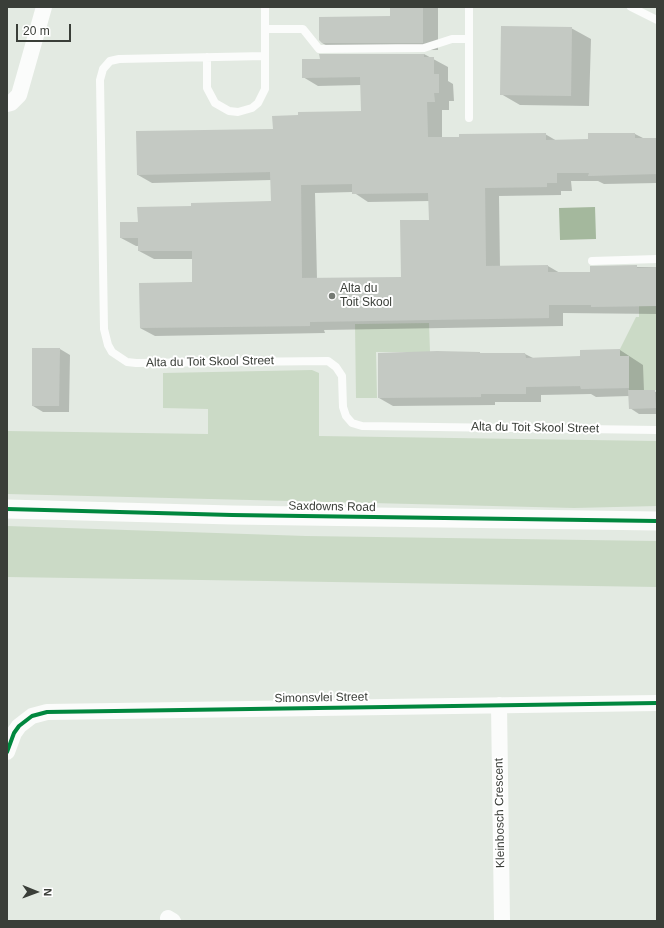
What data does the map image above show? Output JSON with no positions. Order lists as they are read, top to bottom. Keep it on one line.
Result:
{"streets":{"street":["Saxdowns Road","Simonsvlei Street","Kleinbosch Crescent"],"lane":["Alta du Toit Skool Street"]},"crossings":[["Simonsvlei Street","Kleinbosch Crescent"]],"places":["Alta du Toit Skool"],"scale_bar":"20 m","north":"right"}
